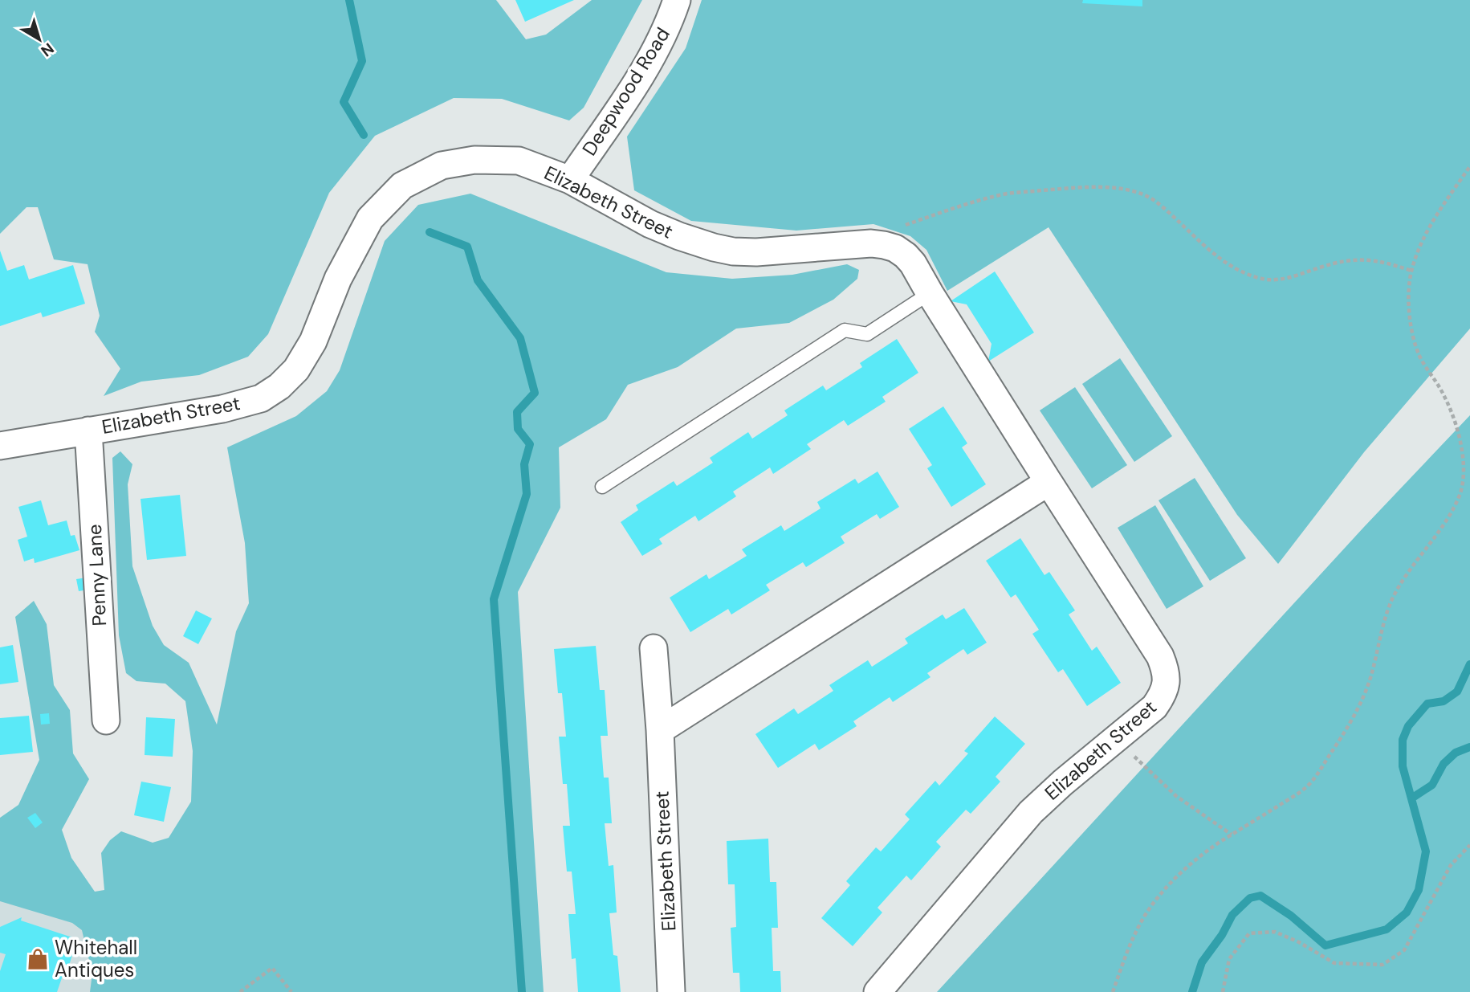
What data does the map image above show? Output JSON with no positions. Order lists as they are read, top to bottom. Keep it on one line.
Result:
{"streets":{"street":["Deepwood Road","Elizabeth Street","Penny Lane"]},"crossings":[["Deepwood Road","Elizabeth Street"],["Elizabeth Street","Penny Lane"]],"places":{"shop":["Whitehall Antiques"]},"north":"bottom right"}
